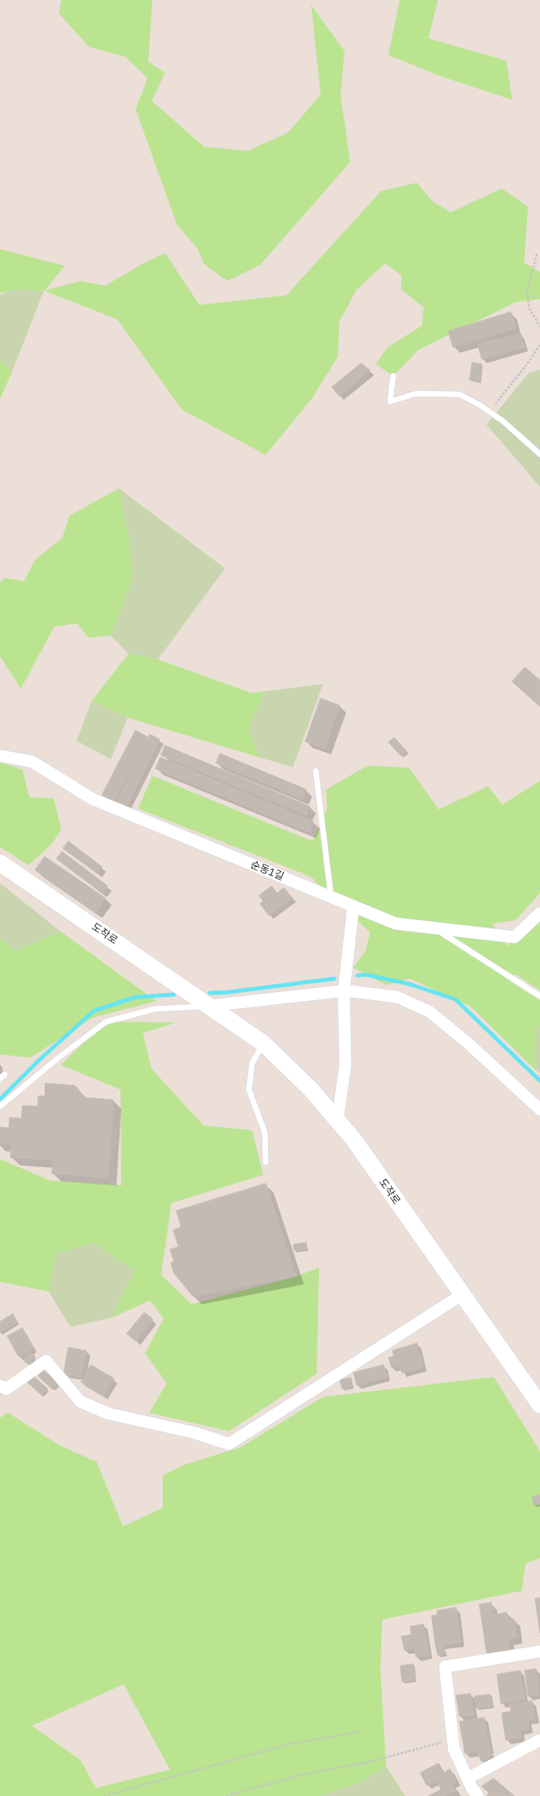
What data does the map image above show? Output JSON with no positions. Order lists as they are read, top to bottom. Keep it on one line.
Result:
{"streets":{"street":["순동1길","도작로"]}}
